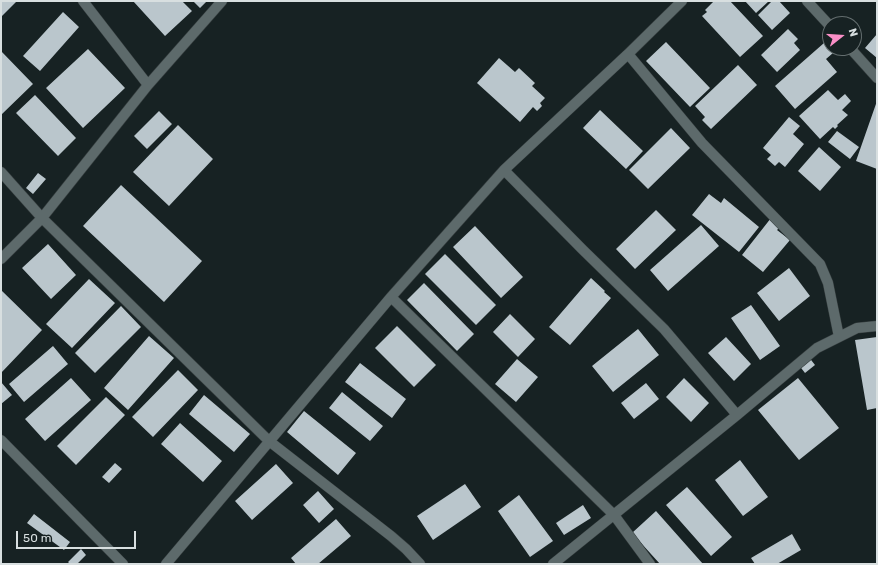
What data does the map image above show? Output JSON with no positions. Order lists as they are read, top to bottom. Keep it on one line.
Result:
{"scale_bar":"50 m","north":"right"}
